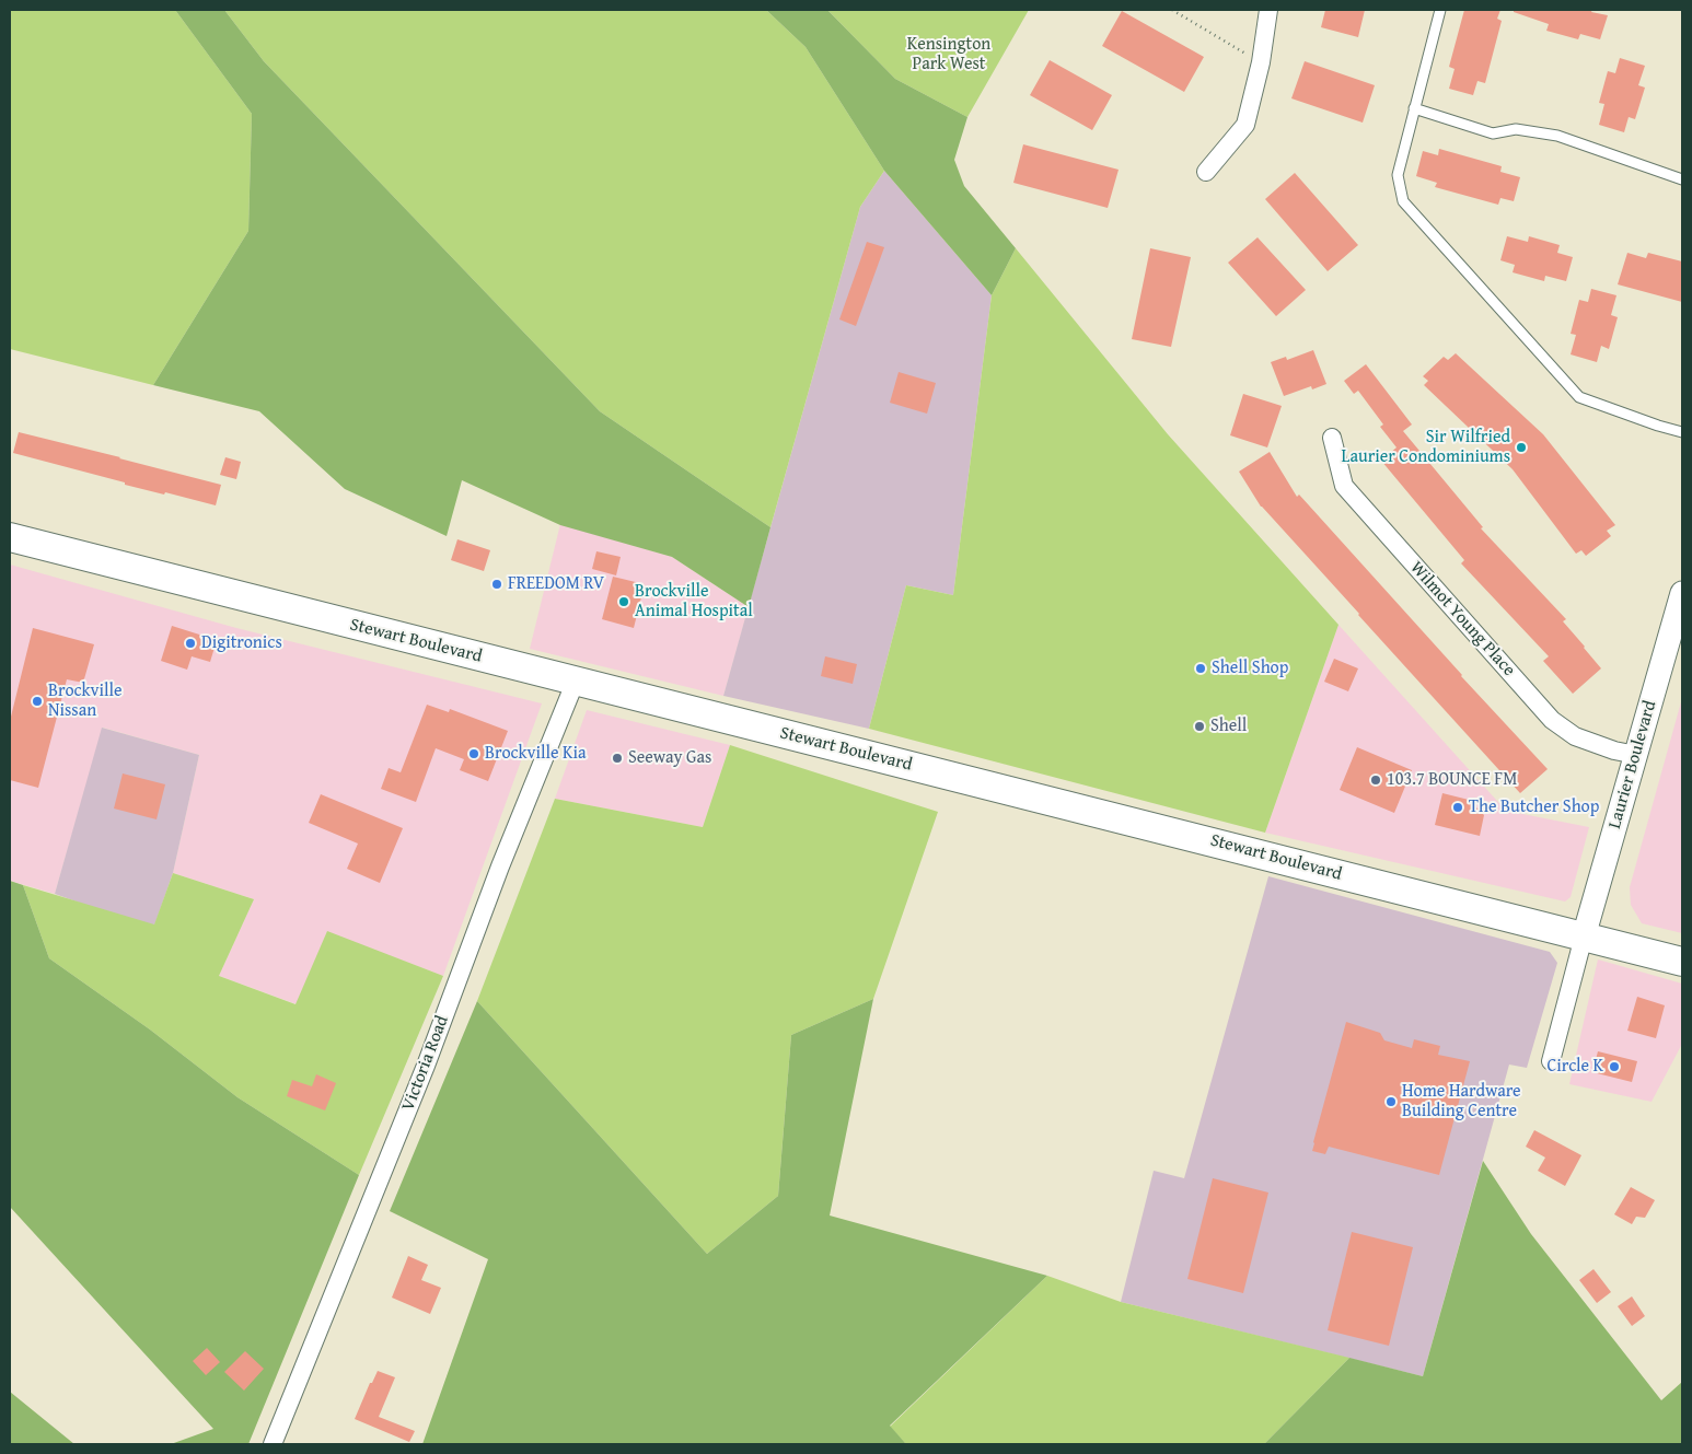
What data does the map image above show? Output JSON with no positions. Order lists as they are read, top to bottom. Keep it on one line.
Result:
{"streets":{"main road":["Stewart Boulevard"],"street":["Wilmot Young Place","Laurier Boulevard","Victoria Road"]},"crossings":[["Wilmot Young Place","Laurier Boulevard"],["Stewart Boulevard","Laurier Boulevard"],["Stewart Boulevard","Victoria Road"]],"parks":["Kensington Park West"],"places":["Sir Wilfried Laurier Condominiums","FREEDOM RV","Brockville Animal Hospital","Digitronics","Shell Shop","Brockville Nissan","Shell","Brockville Kia","Seeway Gas","103.7 BOUNCE FM","The Butcher Shop","Circle K","Home Hardware Building Centre"]}
